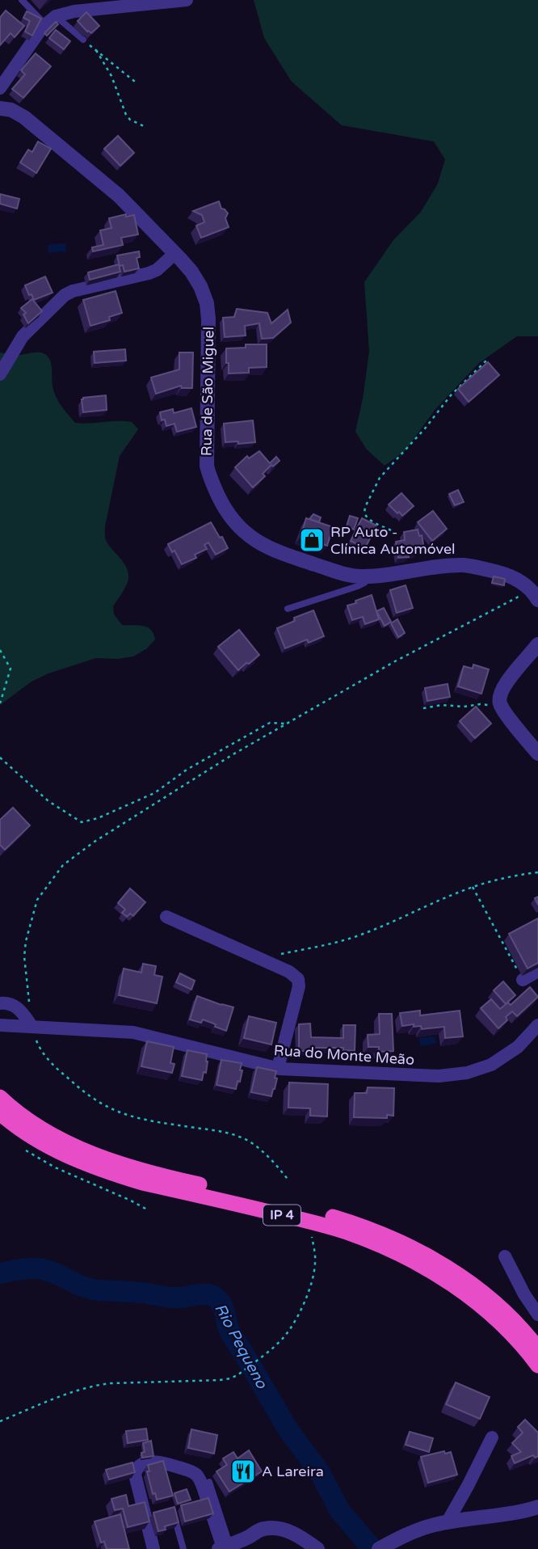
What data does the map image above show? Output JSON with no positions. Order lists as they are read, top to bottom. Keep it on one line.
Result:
{"streets":{"highway":["IP 4"],"street":["Rua de São Miguel","Rua do Monte Meão"]},"water":["Rio Pequeno"],"places":{"shop":["RP Auto - Clínica Automóvel"],"restaurant":["A Lareira"]}}
